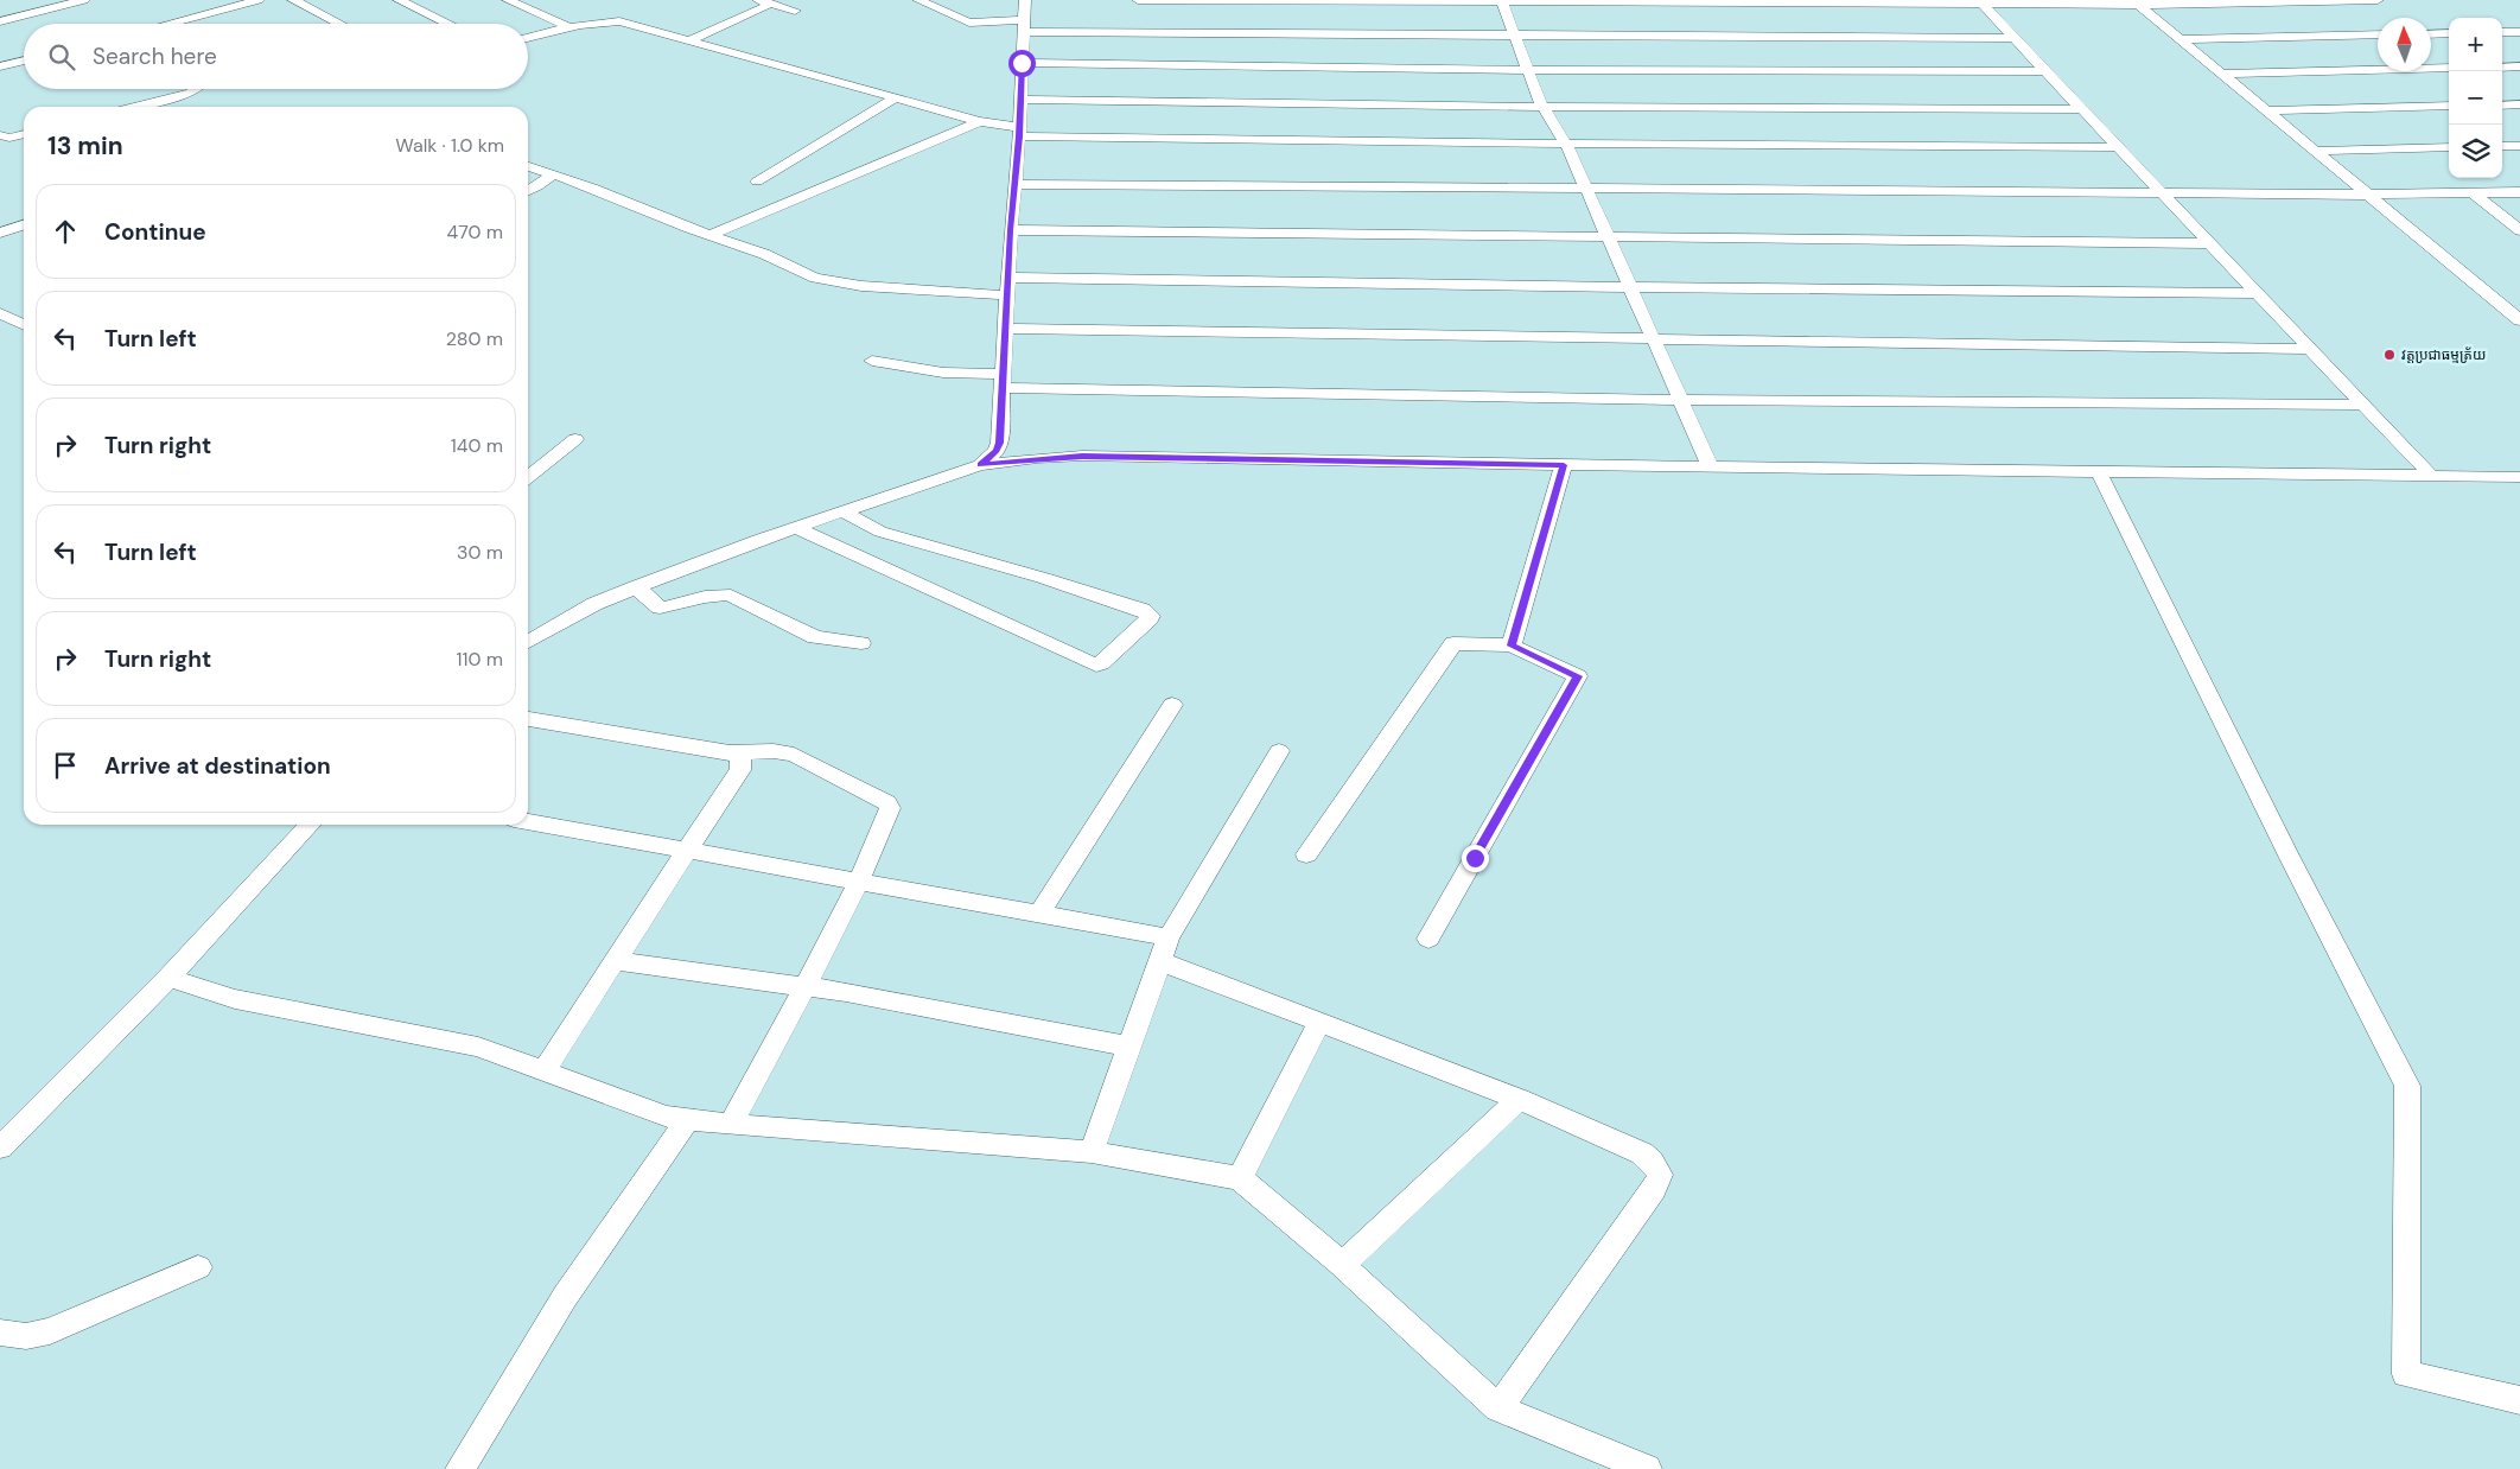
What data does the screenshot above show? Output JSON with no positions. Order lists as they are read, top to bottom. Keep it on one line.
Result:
{"places":["វត្តប្រជាធម្មត្រ័យ"],"north":"top","page":{"map_buttons":["+","−"],"search":"Search here","heading":["13 min","Walk · 1.0 km"],"list":[["Continue","470 m"],["Turn left","280 m"],["Turn right","140 m"],["Turn left","30 m"],["Turn right","110 m"],"Arrive at destination"]}}
